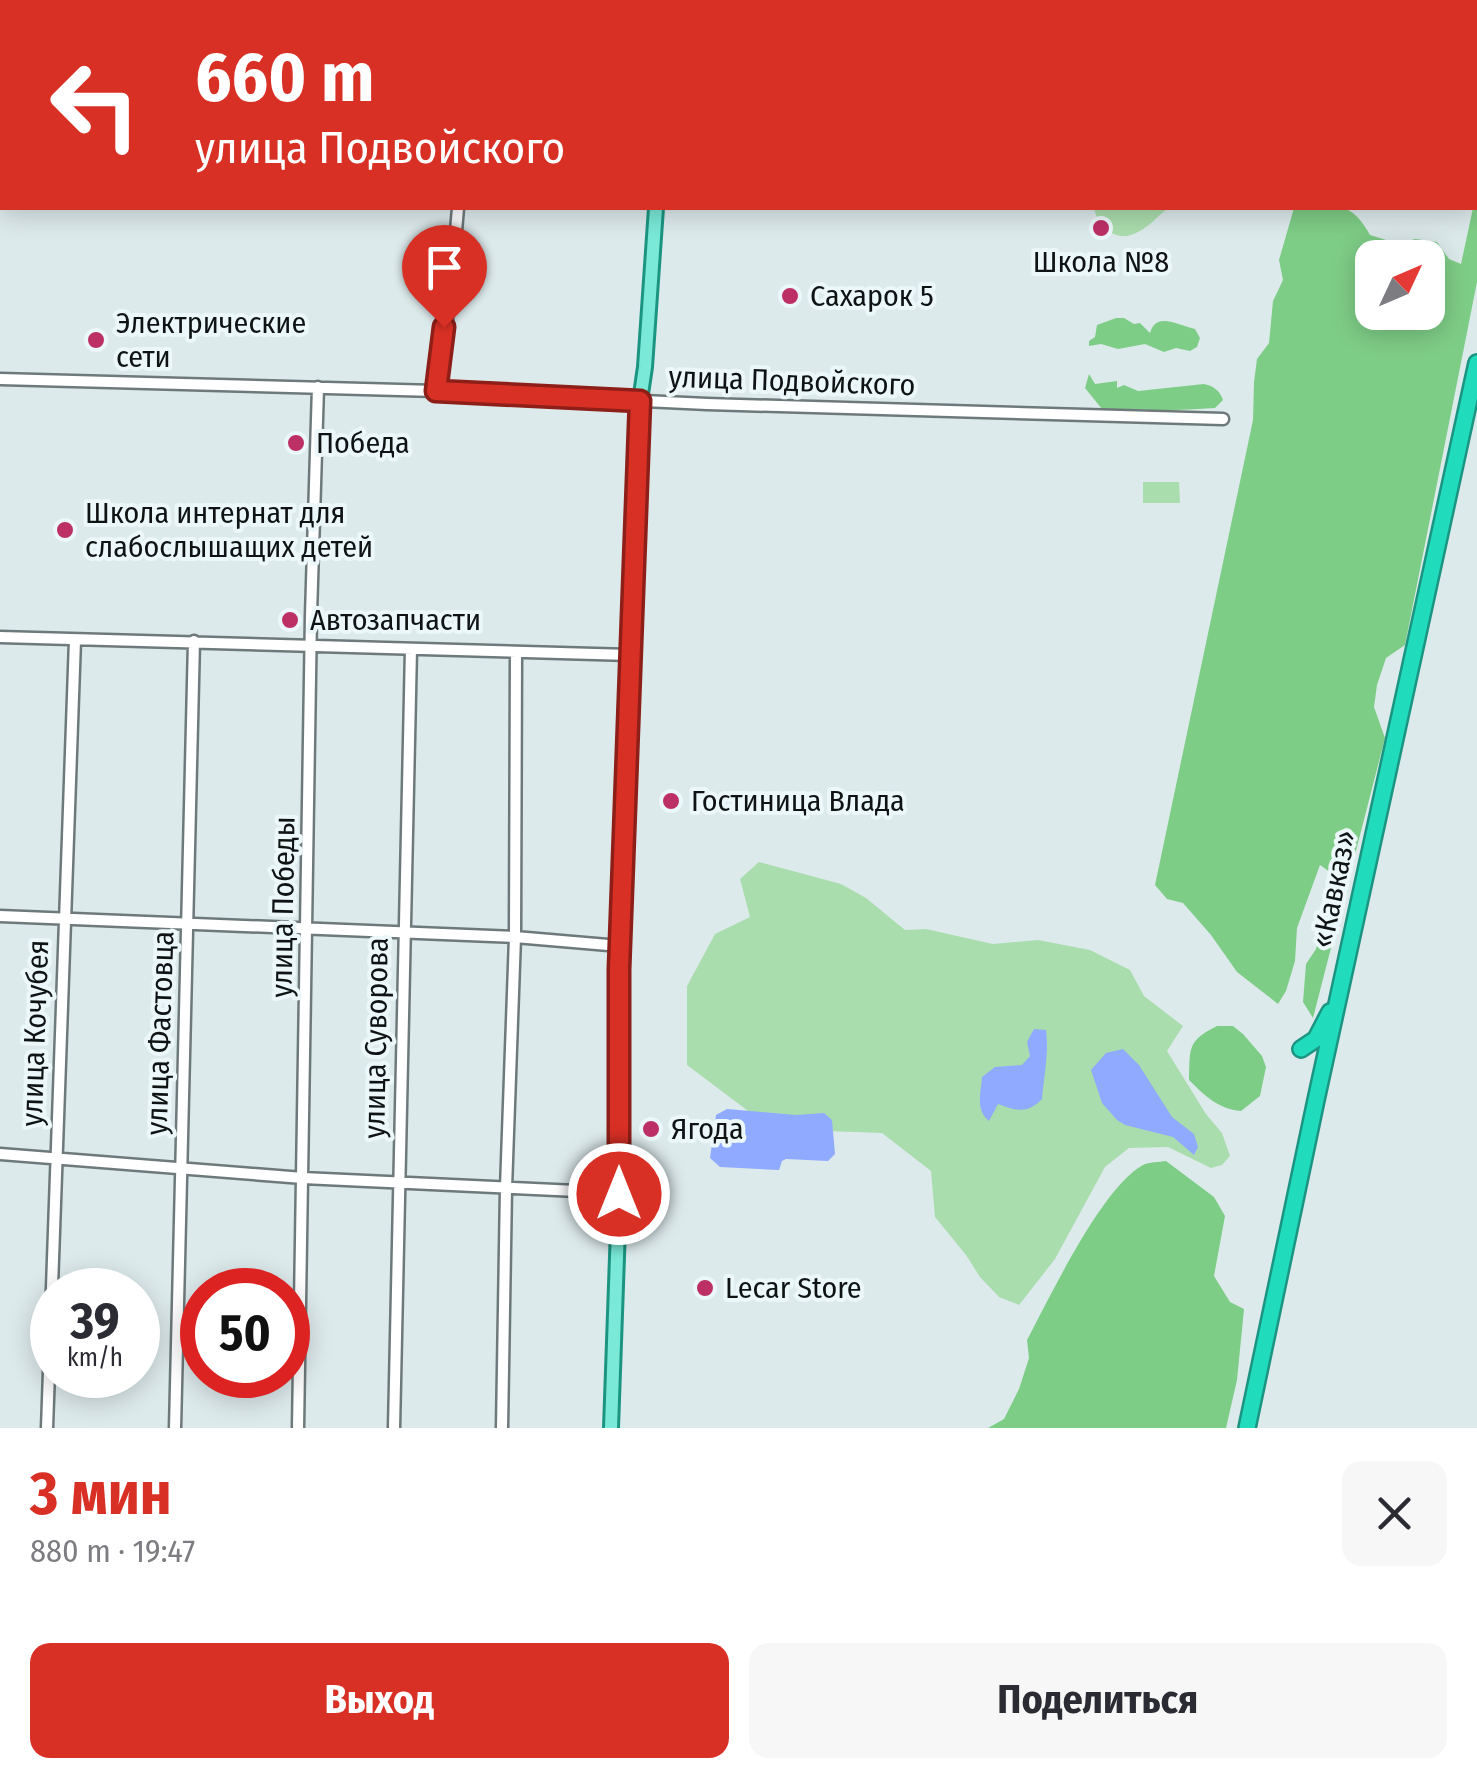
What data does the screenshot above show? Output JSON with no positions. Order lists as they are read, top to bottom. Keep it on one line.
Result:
{"streets":{"highway":["«Кавказ»"],"street":["улица Подвойского","улица Победы","улица Кочубея","улица Фастовца","улица Суворова"]},"crossings":[["улица Подвойского","улица Победы"]],"places":["Школа №8","Сахарок 5","Электрические сети","Победа","Школа интернат для слабослышащих детей","Автозапчасти","Гостиница Влада","Ягода","Lecar Store"],"north":"top right","page":{"turn":["660 m","улица Подвойского"],"speed":"39 km/h","limit":"50","heading":["3 мин","880 m · 19:47"],"buttons":["Выход","Поделиться"]}}
